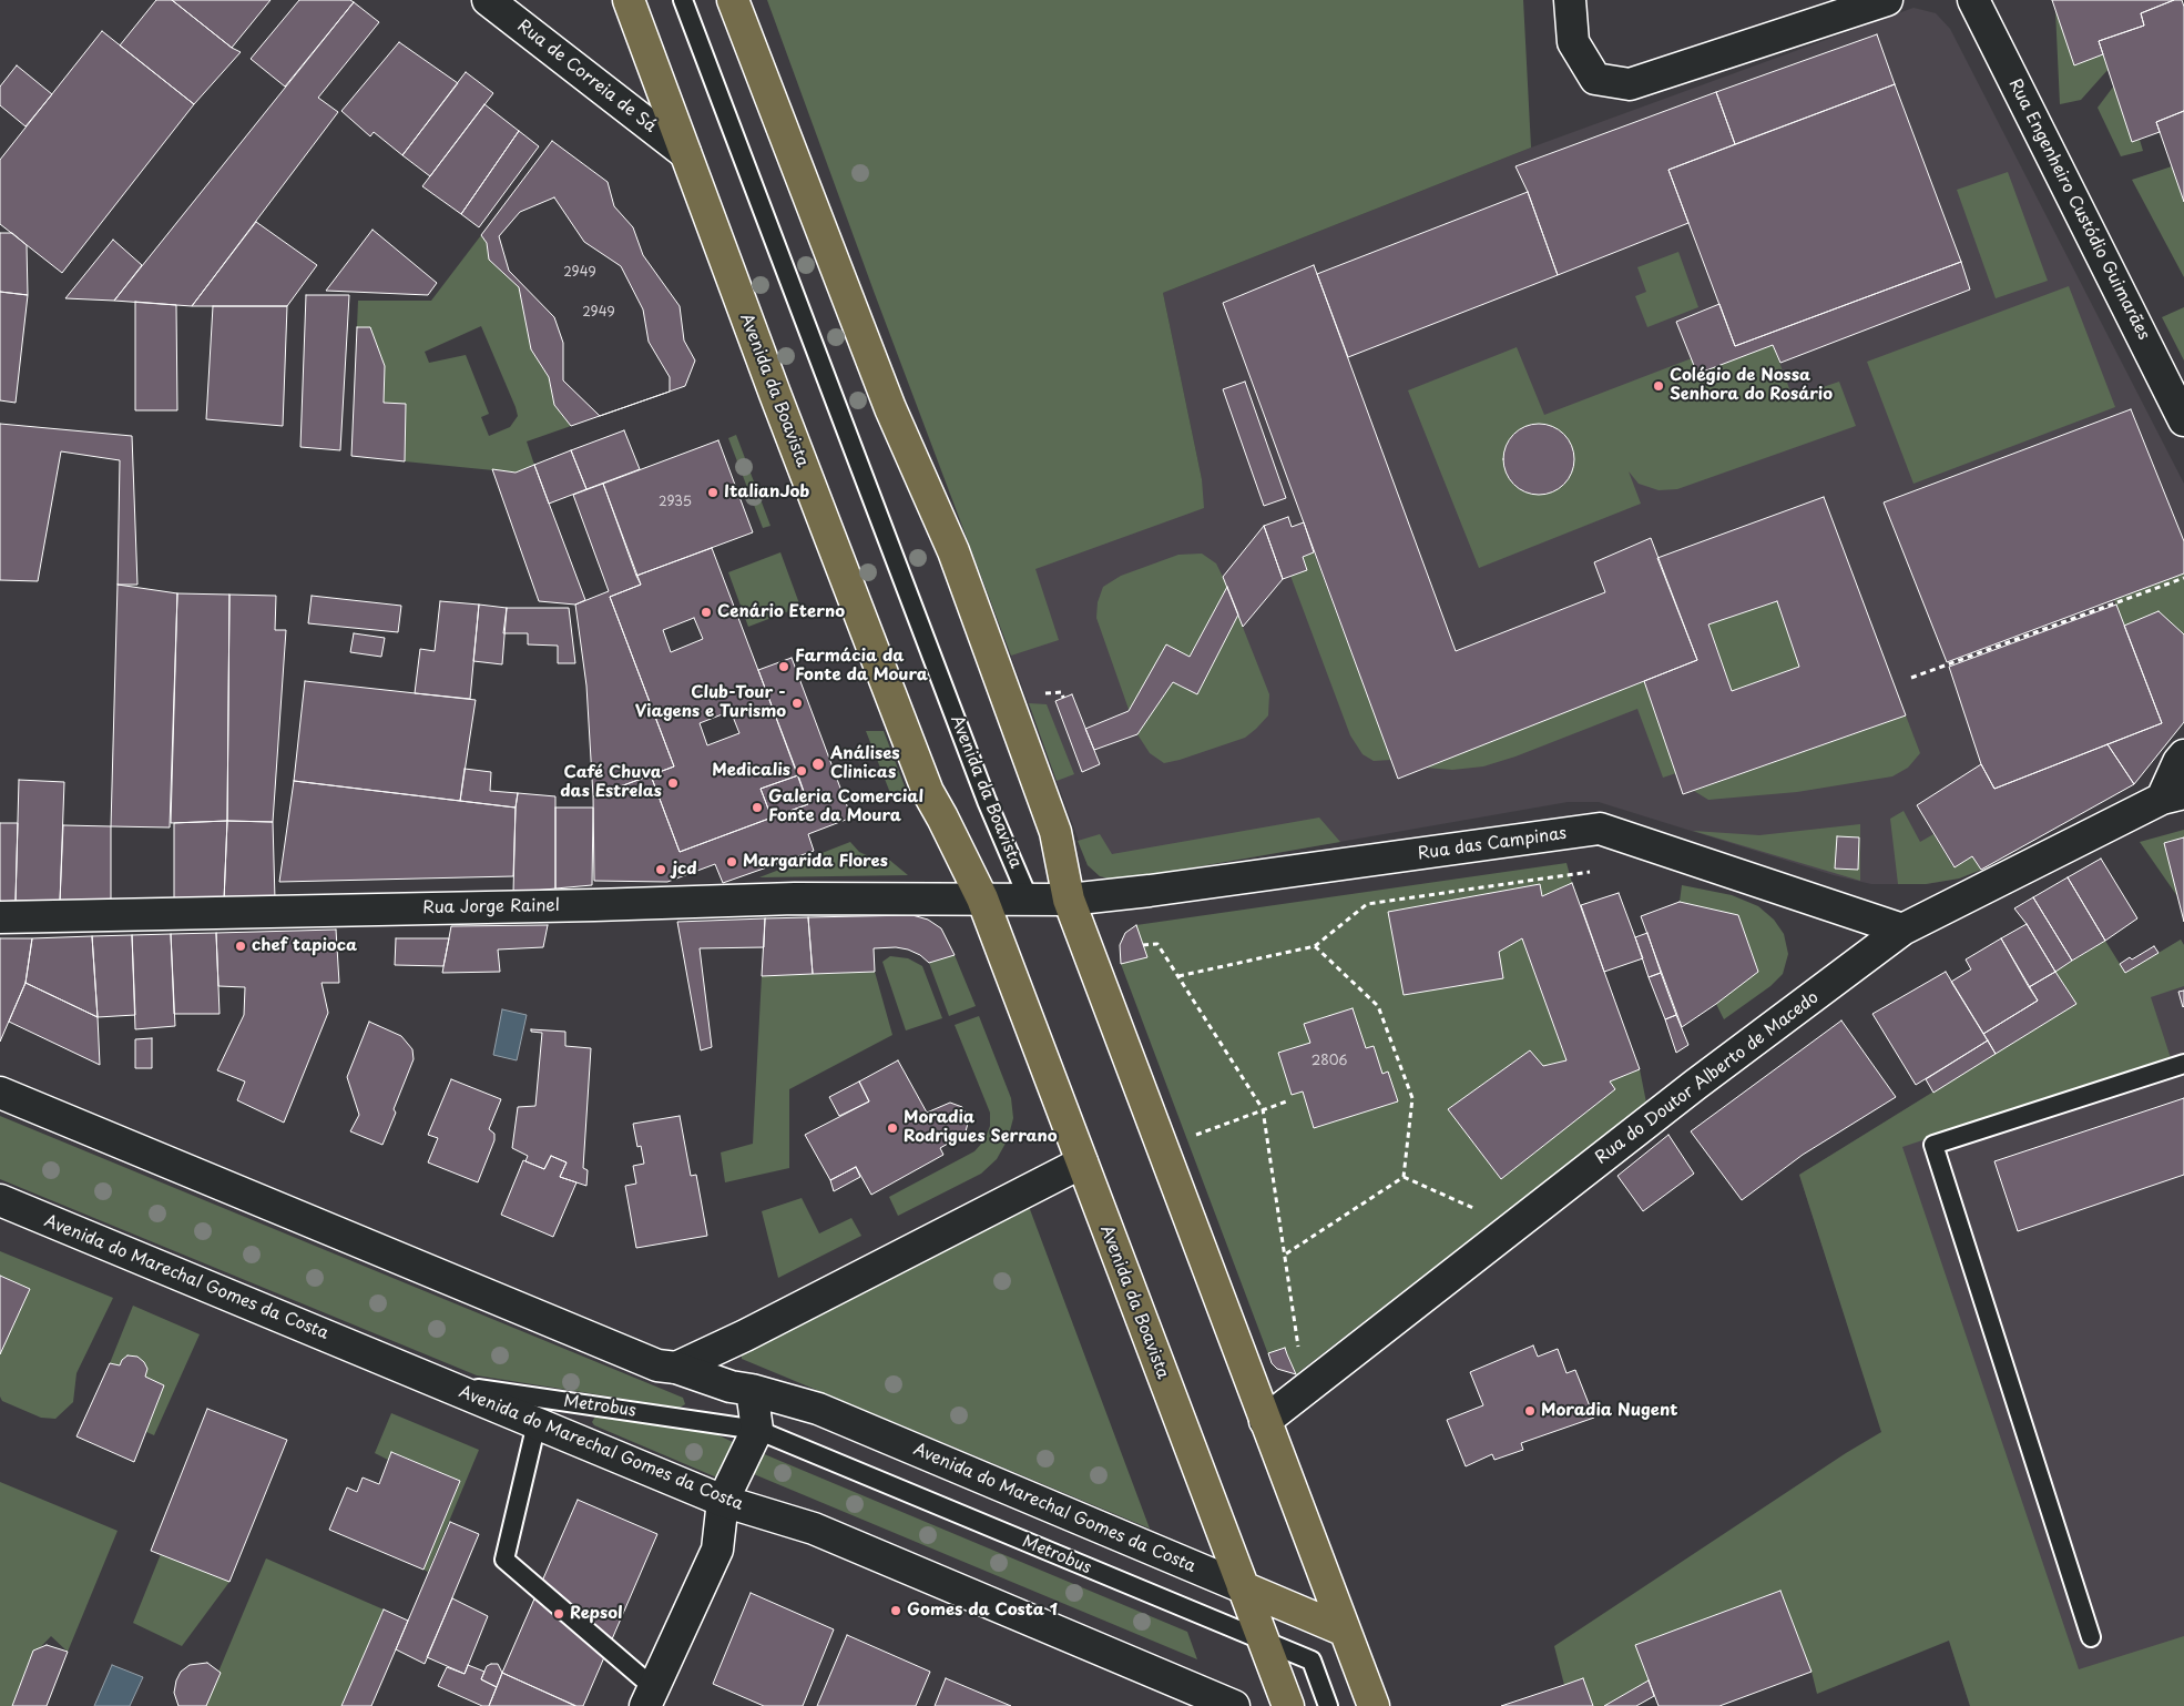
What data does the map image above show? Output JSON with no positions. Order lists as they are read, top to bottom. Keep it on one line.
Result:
{"streets":{"main road":["Avenida da Boavista"],"street":["Rua de Correia de Sá","Rua Engenheiro Custódio Guimarães","Rua das Campinas","Rua Jorge Rainel","Rua do Doutor Alberto de Macedo","Avenida do Marechal Gomes da Costa"],"lane":["Metrobus"]},"crossings":[["Rua de Correia de Sá","Avenida da Boavista"],["Avenida da Boavista","Rua Jorge Rainel"],["Avenida da Boavista","Avenida do Marechal Gomes da Costa"],["Avenida da Boavista","Metrobus"],["Rua das Campinas","Rua do Doutor Alberto de Macedo"],["Avenida do Marechal Gomes da Costa","Metrobus"]],"places":["Colégio de Nossa Senhora do Rosário","ItalianJob","Cenário Eterno","Farmácia da Fonte da Moura","Club-Tour - Viagens e Turismo","Análises Clinicas","Medicalis","Café Chuva das Estrelas","Galeria Comercial Fonte da Moura","Margarida Flores","jcd","chef tapioca","Moradia Rodrigues Serrano","Moradia Nugent","Gomes da Costa 1","Repsol"],"house_numbers":["2949","2949","2935","2806"]}
